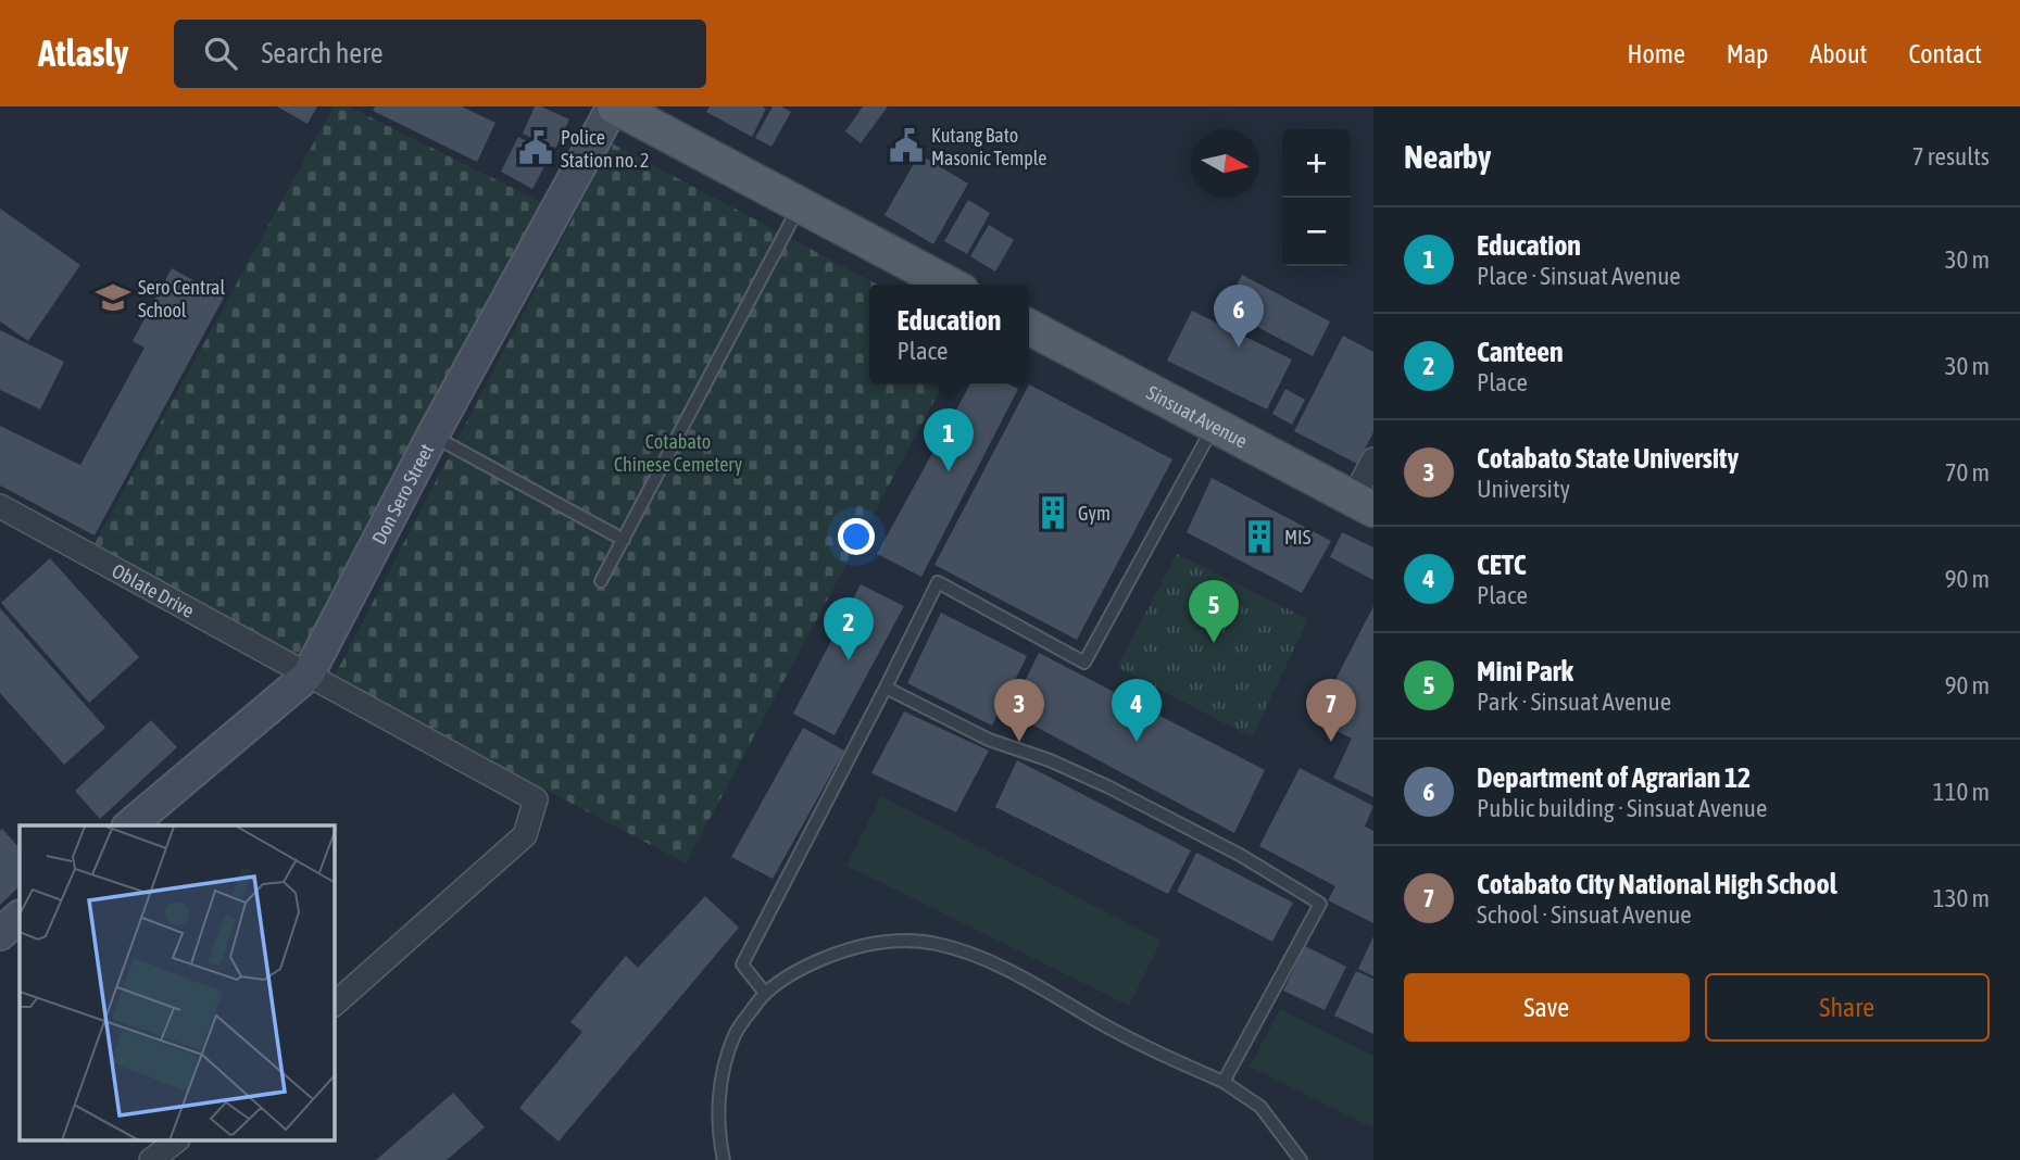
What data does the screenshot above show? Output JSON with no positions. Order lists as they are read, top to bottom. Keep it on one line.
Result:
{"streets":{"main road":["Sinsuat Avenue","Don Sero Street"],"street":["Oblate Drive"]},"crossings":[["Don Sero Street","Oblate Drive"]],"parks":["Cotabato Chinese Cemetery"],"places":{"public building":["Kutang Bato Masonic Temple","Police Station no. 2"],"school or university":["Sero Central School"],"building":["Gym","MIS"]},"north":"right","page":{"header":"Atlasly","search":"Search here","nav":["Home","Map","About","Contact"],"heading":["Nearby","7 results"],"map_buttons":["+","−"],"list":[{"mark":"1","name":"Education","note":"Place · Sinsuat Avenue","value":"30 m"},{"mark":"2","name":"Canteen","note":"Place","value":"30 m"},{"mark":"3","name":"Cotabato State University","note":"University","value":"70 m"},{"mark":"4","name":"CETC","note":"Place","value":"90 m"},{"mark":"5","name":"Mini Park","note":"Park · Sinsuat Avenue","value":"90 m"},{"mark":"6","name":"Department of Agrarian 12","note":"Public building · Sinsuat Avenue","value":"110 m"},{"mark":"7","name":"Cotabato City National High School","note":"School · Sinsuat Avenue","value":"130 m"}],"popup":["Education","Place"],"pins":["6","1","5","2","3","4","7"],"buttons":["Save","Share"]}}
